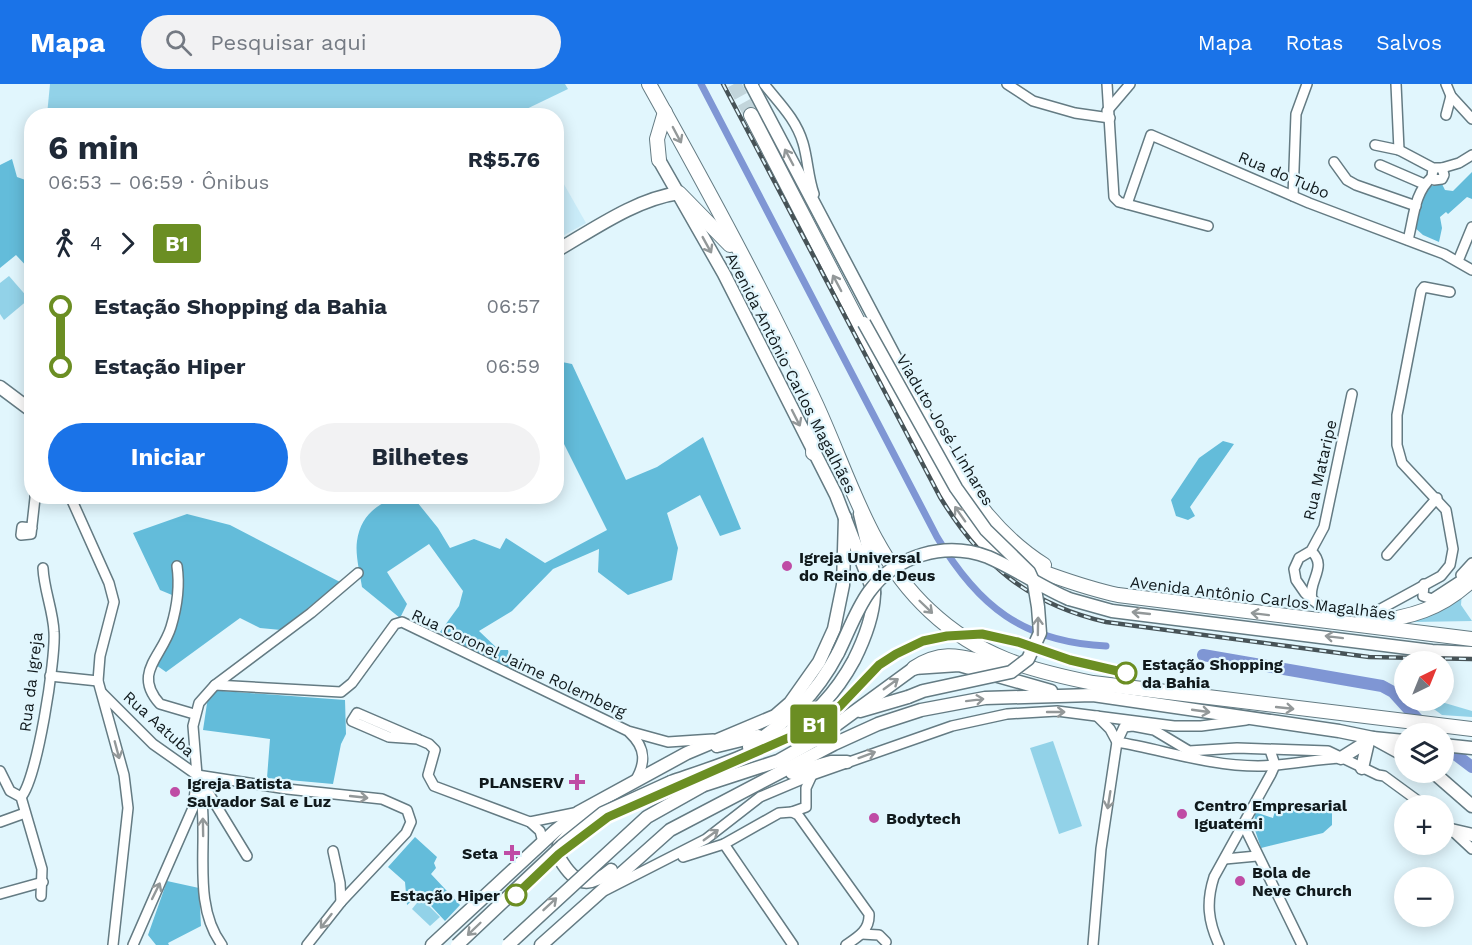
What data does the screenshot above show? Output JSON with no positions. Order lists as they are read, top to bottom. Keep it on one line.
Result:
{"streets":{"highway":["Avenida Antônio Carlos Magalhães"],"main road":["Viaduto José Linhares"],"street":["Rua do Tubo","Rua Mataripe","Rua Coronel Jaime Rolemberg","Rua da Igreja","Rua Aatuba"]},"crossings":[["Avenida Antônio Carlos Magalhães","Viaduto José Linhares"],["Avenida Antônio Carlos Magalhães","Rua Mataripe"],["Avenida Antônio Carlos Magalhães","Rua Coronel Jaime Rolemberg"]],"places":{"other":["Igreja Universal do Reino de Deus","Estação Shopping da Bahia","Igreja Batista Salvador Sal e Luz","Centro Empresarial Iguatemi","Bodytech","Bola de Neve Church","Estação Hiper"],"health":["PLANSERV","Seta"]},"lines":["bus line B1"],"north":"top right","page":{"header":"Mapa","search":"Pesquisar aqui","nav":["Mapa","Rotas","Salvos"],"on_map":"B1","heading":["6 min","06:53 – 06:59 · Ônibus","R$5.76"],"legs":["4","B1"],"list":[{"name":"Estação Shopping da Bahia","value":"06:57"},{"name":"Estação Hiper","value":"06:59"}],"buttons":["Iniciar","Bilhetes"],"map_buttons":["+","−"]}}
